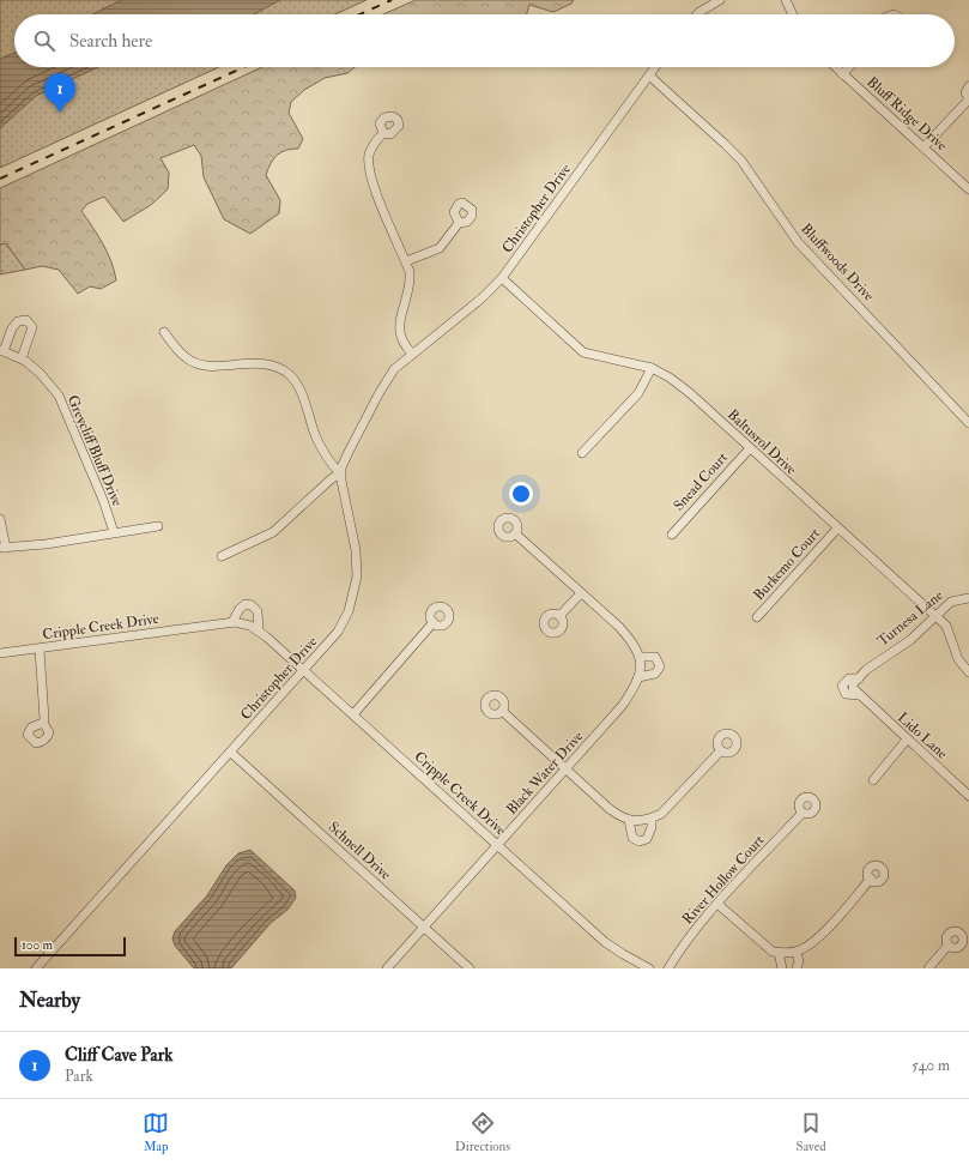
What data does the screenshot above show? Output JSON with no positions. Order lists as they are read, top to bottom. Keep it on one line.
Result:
{"streets":{"street":["Bluff Ridge Drive","Christopher Drive","Bluffwoods Drive","Baltusrol Drive","Greycliff Bluff Drive","Snead Court","Burkemo Court","Turnesa Lane","Cripple Creek Drive","Lido Lane","Black Water Drive","Schnell Drive","River Hollow Court"]},"crossings":[["Christopher Drive","Bluffwoods Drive"],["Christopher Drive","Baltusrol Drive"],["Christopher Drive","Cripple Creek Drive"],["Christopher Drive","Schnell Drive"],["Baltusrol Drive","Snead Court"],["Baltusrol Drive","Burkemo Court"],["Baltusrol Drive","Turnesa Lane"],["Turnesa Lane","Lido Lane"],["Cripple Creek Drive","Black Water Drive"],["Black Water Drive","Schnell Drive"]],"scale_bar":"100 m","page":{"search":"Search here","pins":"1","scale":"100 m","heading":"Nearby","list":[{"mark":"1","name":"Cliff Cave Park","note":"Park","value":"540 m"}],"nav":["Map","Directions","Saved"]}}
